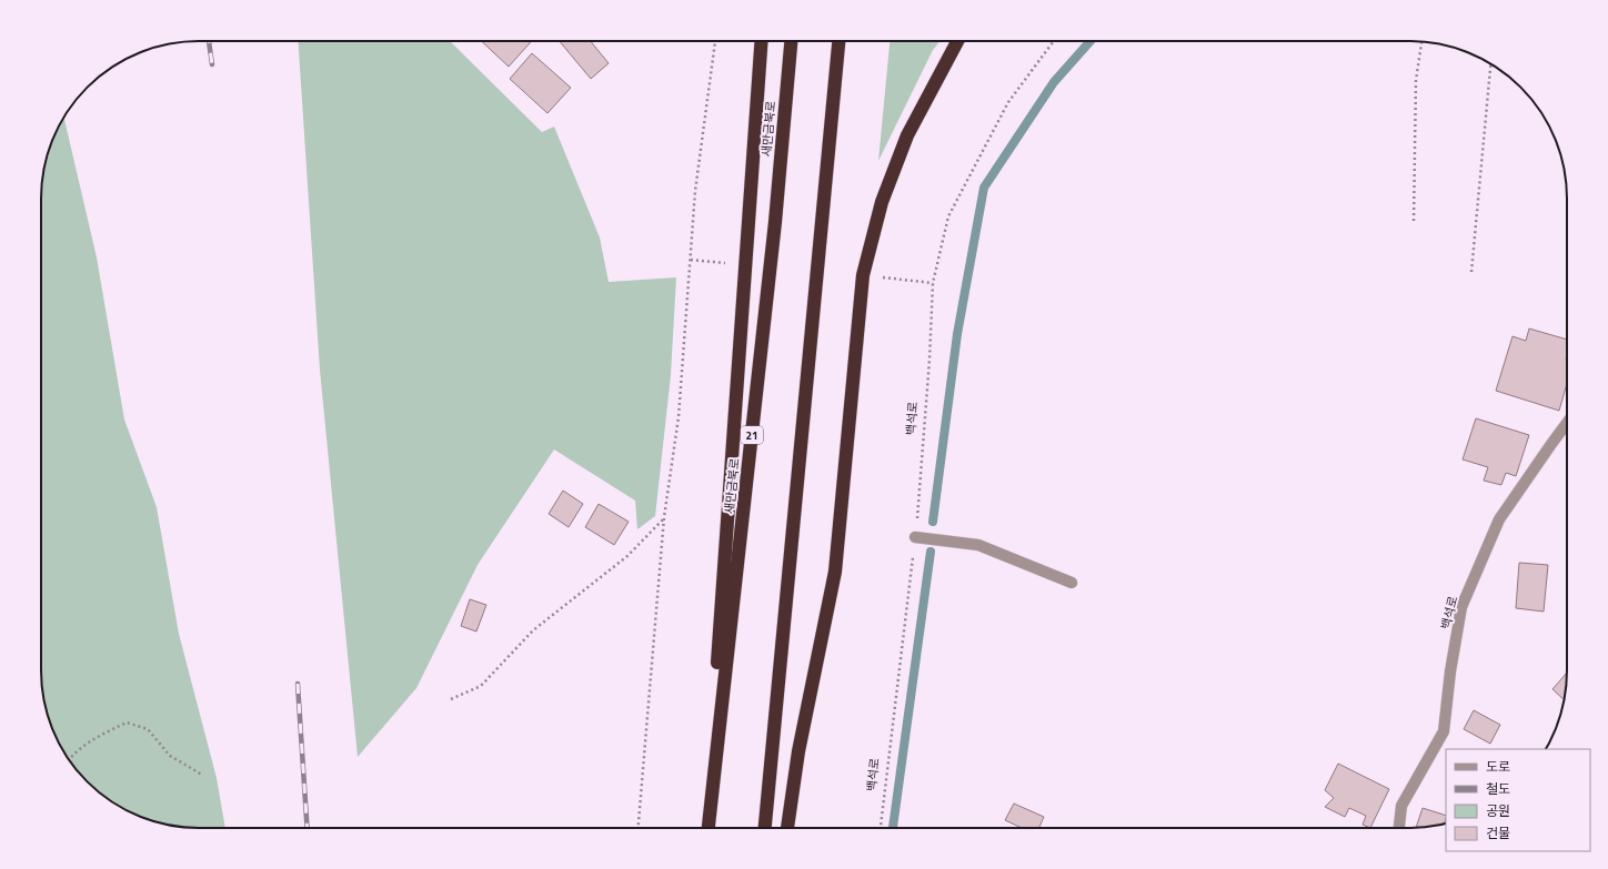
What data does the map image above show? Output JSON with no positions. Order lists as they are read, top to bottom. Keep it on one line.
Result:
{"streets":{"highway":["새만금북로","21"],"street":["백석로"]},"legend":["도로","철도","공원","건물"]}
